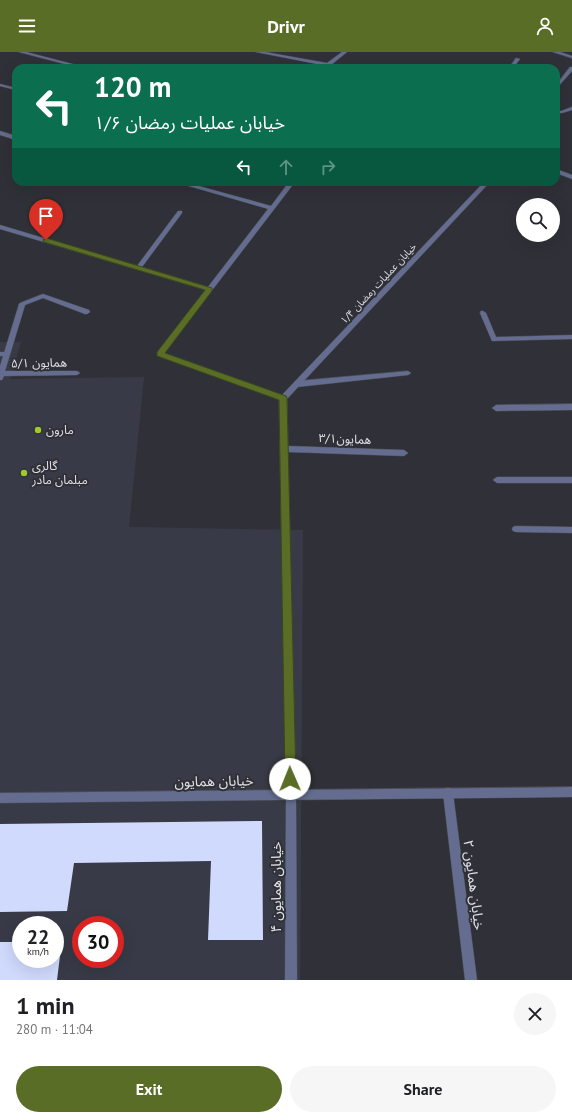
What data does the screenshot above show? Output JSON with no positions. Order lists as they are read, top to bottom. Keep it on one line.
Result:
{"streets":{"street":["خیابان عملیات رمضان ۱/۴","همایون ۵/۱","همایون۳/۱","خیابان همایون","خیابان همایون ۲","خیابان همایون ۴"]},"crossings":[["خیابان عملیات رمضان ۱/۴","خیابان همایون ۴"],["همایون۳/۱","خیابان همایون ۴"],["خیابان همایون","خیابان همایون ۲"],["خیابان همایون","خیابان همایون ۴"]],"places":["مارون","گالری مبلمان مادر"],"page":{"header":"Drivr","turn":["120 m","خیابان عملیات رمضان ۱/۶"],"speed":"22 km/h","limit":"30","heading":["1 min","280 m · 11:04"],"buttons":["Exit","Share"]}}
